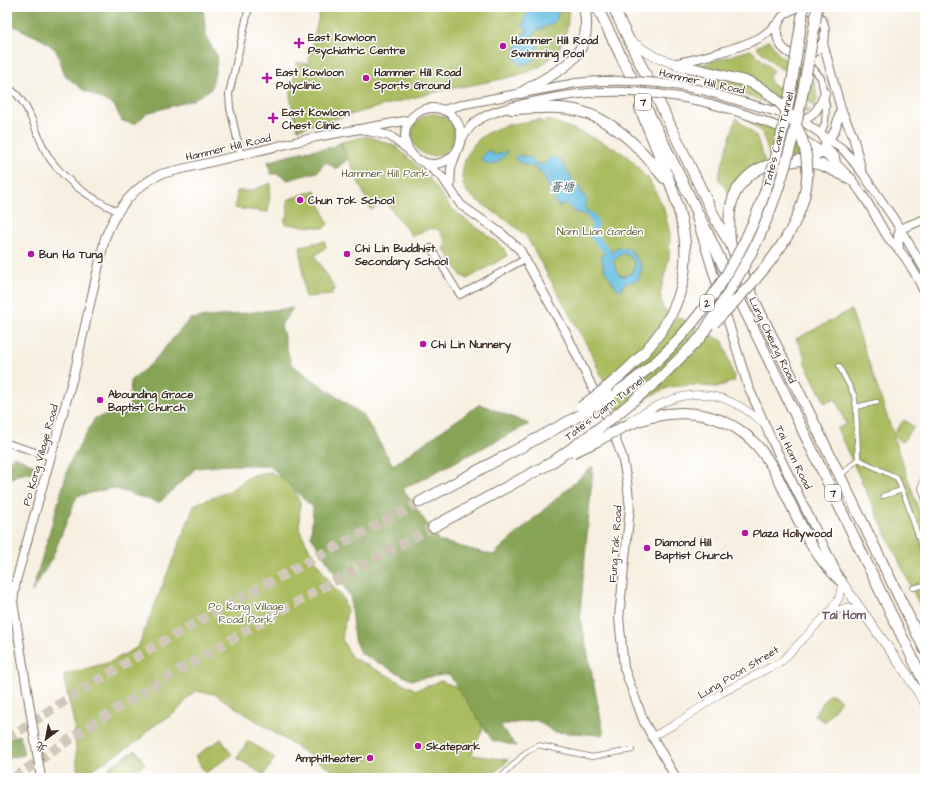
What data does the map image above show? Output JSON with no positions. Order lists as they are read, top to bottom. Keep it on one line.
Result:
{"streets":{"highway":["7","Tate's Cairn Tunnel","2","Lung Cheung Road"],"main road":["Hammer Hill Road","Po Kong Village Road","Tai Hom Road","Fung Tak Road"],"street":["Lung Poon Street"]},"crossings":[["Hammer Hill Road","Po Kong Village Road"],["Hammer Hill Road","Fung Tak Road"],["Lung Cheung Road","Tai Hom Road"],["Tai Hom Road","Lung Poon Street"],["Fung Tak Road","Lung Poon Street"]],"districts":["Tai Hom"],"water":["蒼塘"],"parks":["Hammer Hill Park","Nam Lian Garden","Po Kong Village Road Park"],"places":{"health":["East Kowloon Psychiatric Centre","East Kowloon Polyclinic","East Kowloon Chest Clinic"],"other":["Hammer Hill Road Swimming Pool","Hammer Hill Road Sports Ground","Chun Tok School","Bun Ha Tung","Chi Lin Buddhist Secondary School","Chi Lin Nunnery","Abounding Grace Baptist Church","Plaza Hollywood","Diamond Hill Baptist Church","Skatepark","Amphitheater"]},"north":"bottom left"}
